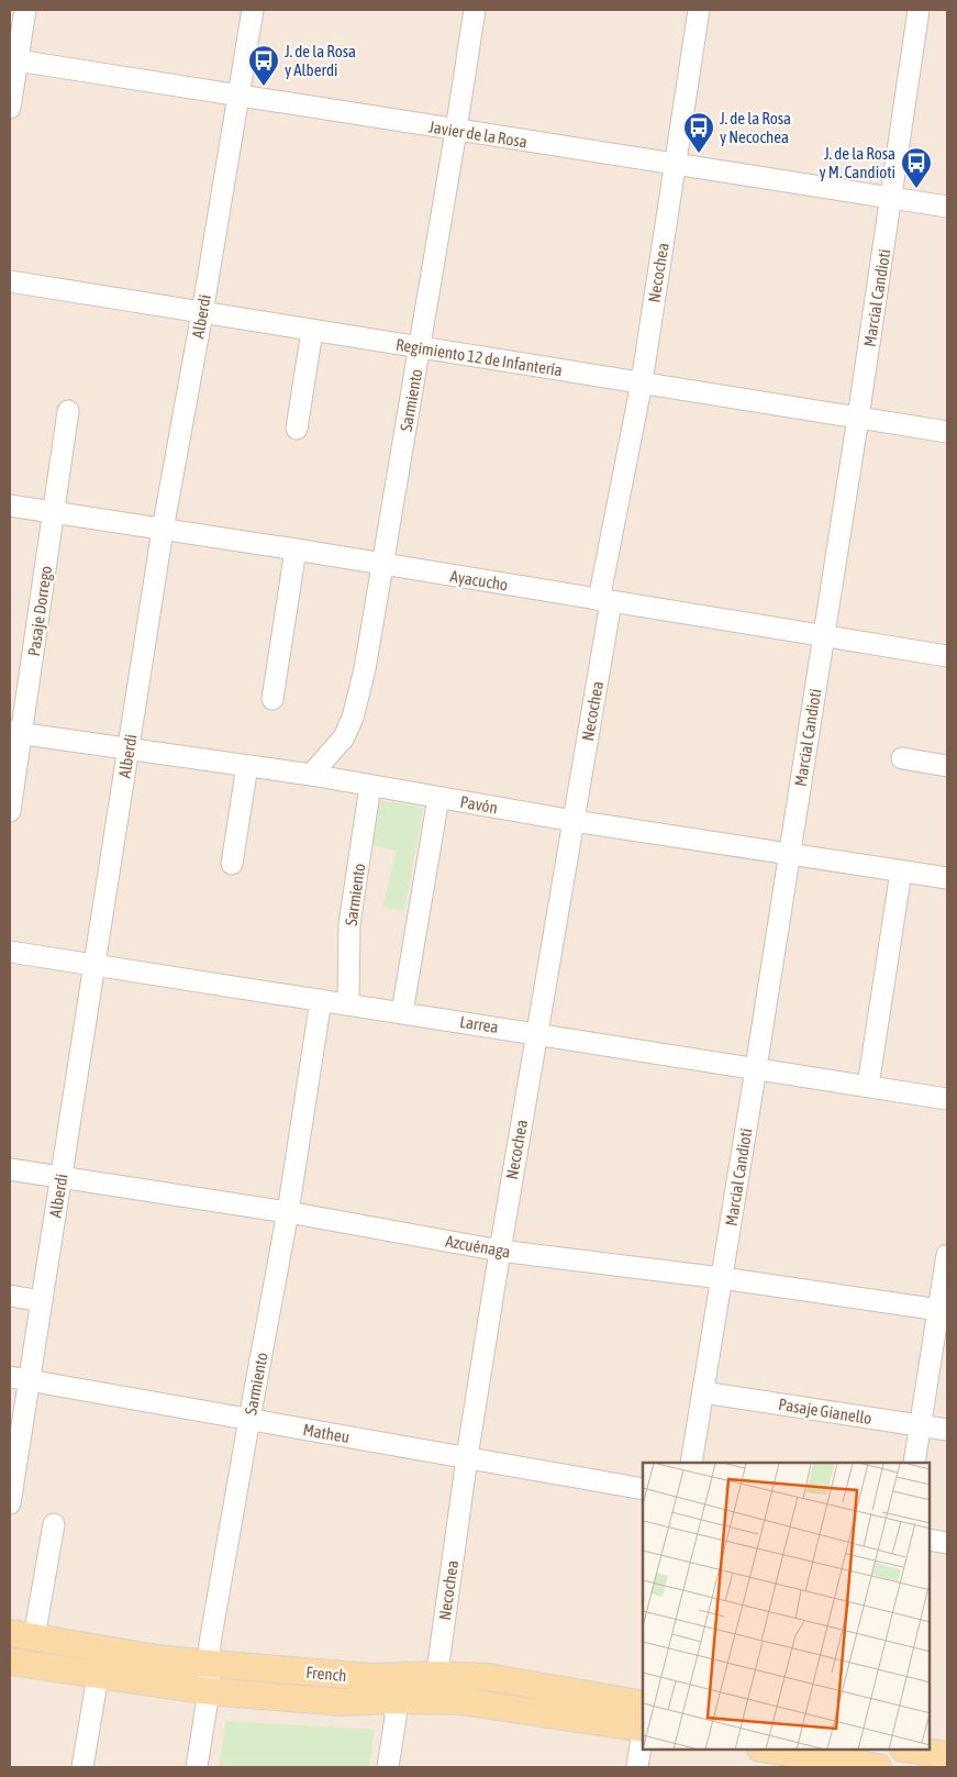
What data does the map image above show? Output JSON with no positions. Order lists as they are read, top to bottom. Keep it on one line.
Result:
{"streets":{"main road":["French"],"street":["Javier de la Rosa","Necochea","Marcial Candioti","Alberdi","Regimiento 12 de Infantería","Sarmiento","Ayacucho","Pasaje Dorrego","Pavón","Larrea","Azcuénaga","Pasaje Gianello","Matheu"]},"crossings":[["Javier de la Rosa","Necochea"],["Javier de la Rosa","Marcial Candioti"],["Javier de la Rosa","Alberdi"],["Javier de la Rosa","Sarmiento"],["Necochea","Regimiento 12 de Infantería"],["Necochea","Ayacucho"],["Necochea","Pavón"],["Necochea","Larrea"],["Necochea","Azcuénaga"],["Necochea","Matheu"],["Necochea","French"],["Marcial Candioti","Regimiento 12 de Infantería"],["Marcial Candioti","Ayacucho"],["Marcial Candioti","Pavón"],["Marcial Candioti","Larrea"],["Marcial Candioti","Azcuénaga"],["Marcial Candioti","Pasaje Gianello"],["Alberdi","Regimiento 12 de Infantería"],["Alberdi","Ayacucho"],["Alberdi","Pavón"],["Alberdi","Larrea"],["Alberdi","Azcuénaga"],["Alberdi","Matheu"],["Regimiento 12 de Infantería","Sarmiento"],["Sarmiento","Ayacucho"],["Sarmiento","Pavón"],["Sarmiento","Larrea"],["Sarmiento","Azcuénaga"],["Sarmiento","Matheu"],["Sarmiento","French"],["Ayacucho","Pasaje Dorrego"],["Pasaje Dorrego","Pavón"]],"places":{"bus stop":["J. de la Rosa y Alberdi","J. de la Rosa y Necochea","J. de la Rosa y M. Candioti"]}}
